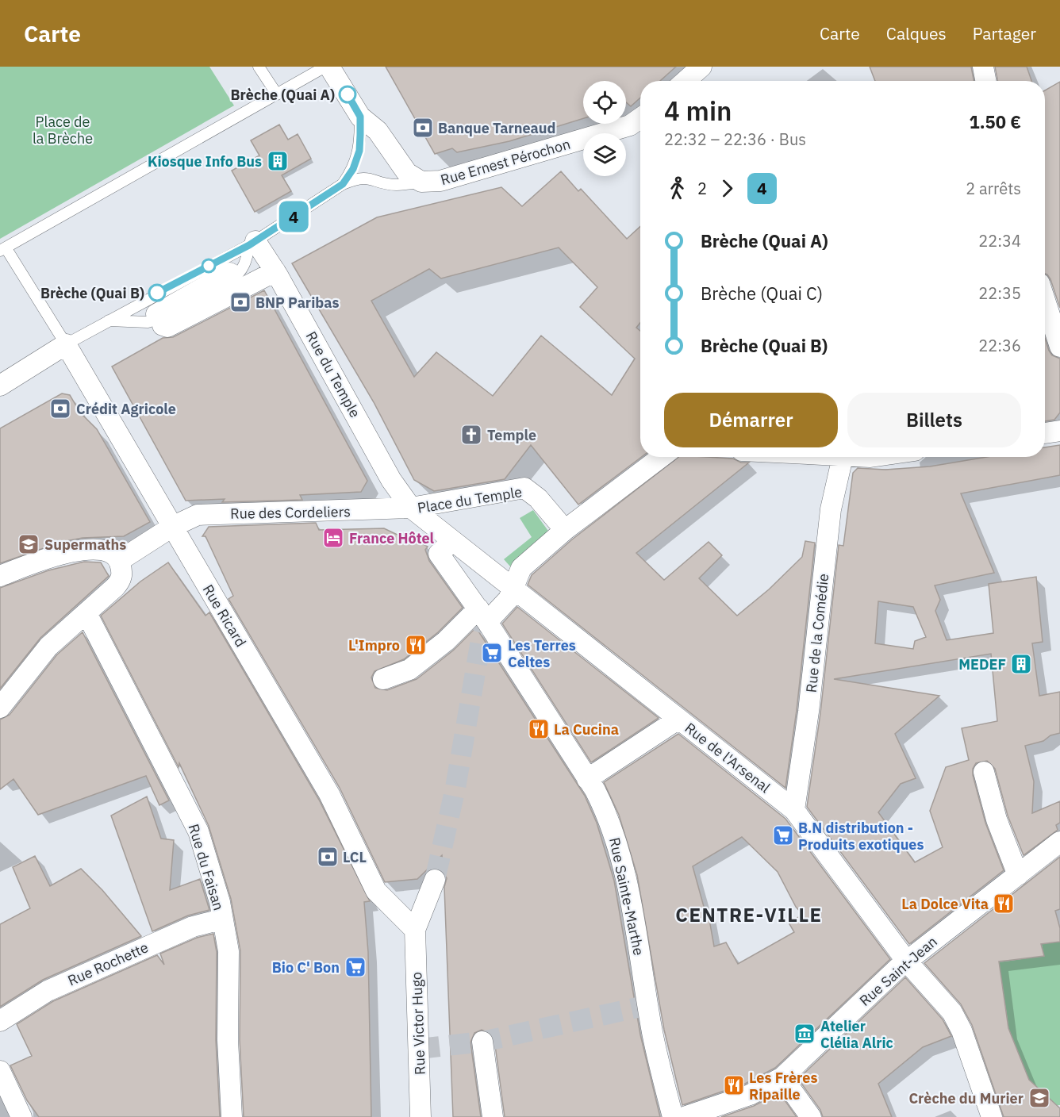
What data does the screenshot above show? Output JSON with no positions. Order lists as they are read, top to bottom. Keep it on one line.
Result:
{"streets":{"street":["Rue Ernest Pérochon","Rue du Temple","Place du Temple","Rue des Cordeliers","Rue Ricard","Rue de la Comédie","Rue de l'Arsenal","Rue du Faisan","Rue Sainte-Marthe","Rue Rochette","Rue Saint-Jean","Rue Victor Hugo"]},"crossings":[["Rue du Temple","Place du Temple"],["Rue du Temple","Rue des Cordeliers"],["Place du Temple","Rue des Cordeliers"],["Place du Temple","Rue de l'Arsenal"],["Rue des Cordeliers","Rue Ricard"],["Rue Ricard","Rue Victor Hugo"],["Rue de la Comédie","Rue de l'Arsenal"],["Rue de l'Arsenal","Rue Saint-Jean"],["Rue du Faisan","Rue Rochette"]],"districts":["CENTRE-VILLE"],"parks":["Place de la Brèche"],"places":{"other":["Brèche (Quai A)","Brèche (Quai B)"],"bank":["Banque Tarneaud","BNP Paribas","Crédit Agricole","LCL"],"building":["Kiosque Info Bus","MEDEF"],"church":["Temple"],"hotel":["France Hôtel"],"school or university":["Supermaths","Crèche du Murier"],"restaurant":["L'Impro","La Cucina","La Dolce Vita","Les Frères Ripaille"],"supermarket":["Les Terres Celtes","B.N distribution - Produits exotiques","Bio C' Bon"],"museum":["Atelier Clélia Alric"]},"lines":["bus line 4"],"page":{"header":"Carte","nav":["Carte","Calques","Partager"],"on_map":"4","heading":["4 min","22:32 – 22:36 · Bus","1.50 €"],"legs":["2","4","2 arrêts"],"list":[{"name":"Brèche (Quai A)","value":"22:34"},{"name":"Brèche (Quai C)","value":"22:35"},{"name":"Brèche (Quai B)","value":"22:36"}],"buttons":["Démarrer","Billets"]}}
